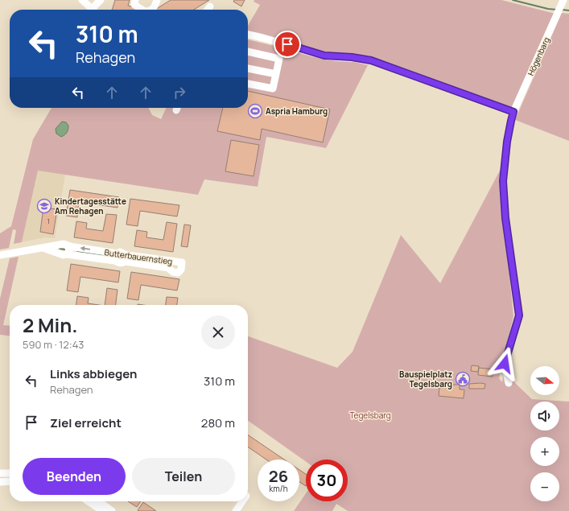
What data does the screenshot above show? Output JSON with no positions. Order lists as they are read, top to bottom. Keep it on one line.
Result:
{"streets":{"street":["Högenbarg","Butterbauernstieg"]},"parks":["Tegelsbarg"],"places":{"sports":["Aspria Hamburg"],"school or university":["Kindertagesstätte Am Rehagen"],"public building":["Bauspielplatz Tegelsbarg"]},"house_numbers":["1"],"north":"right","page":{"turn":["310 m","Rehagen"],"heading":["2 Min.","590 m · 12:43"],"list":[{"name":"Links abbiegen","note":"Rehagen","value":"310 m"},{"name":"Ziel erreicht","value":"280 m"}],"map_buttons":["+","−"],"buttons":["Beenden","Teilen"],"speed":"26 km/h","limit":"30"}}
